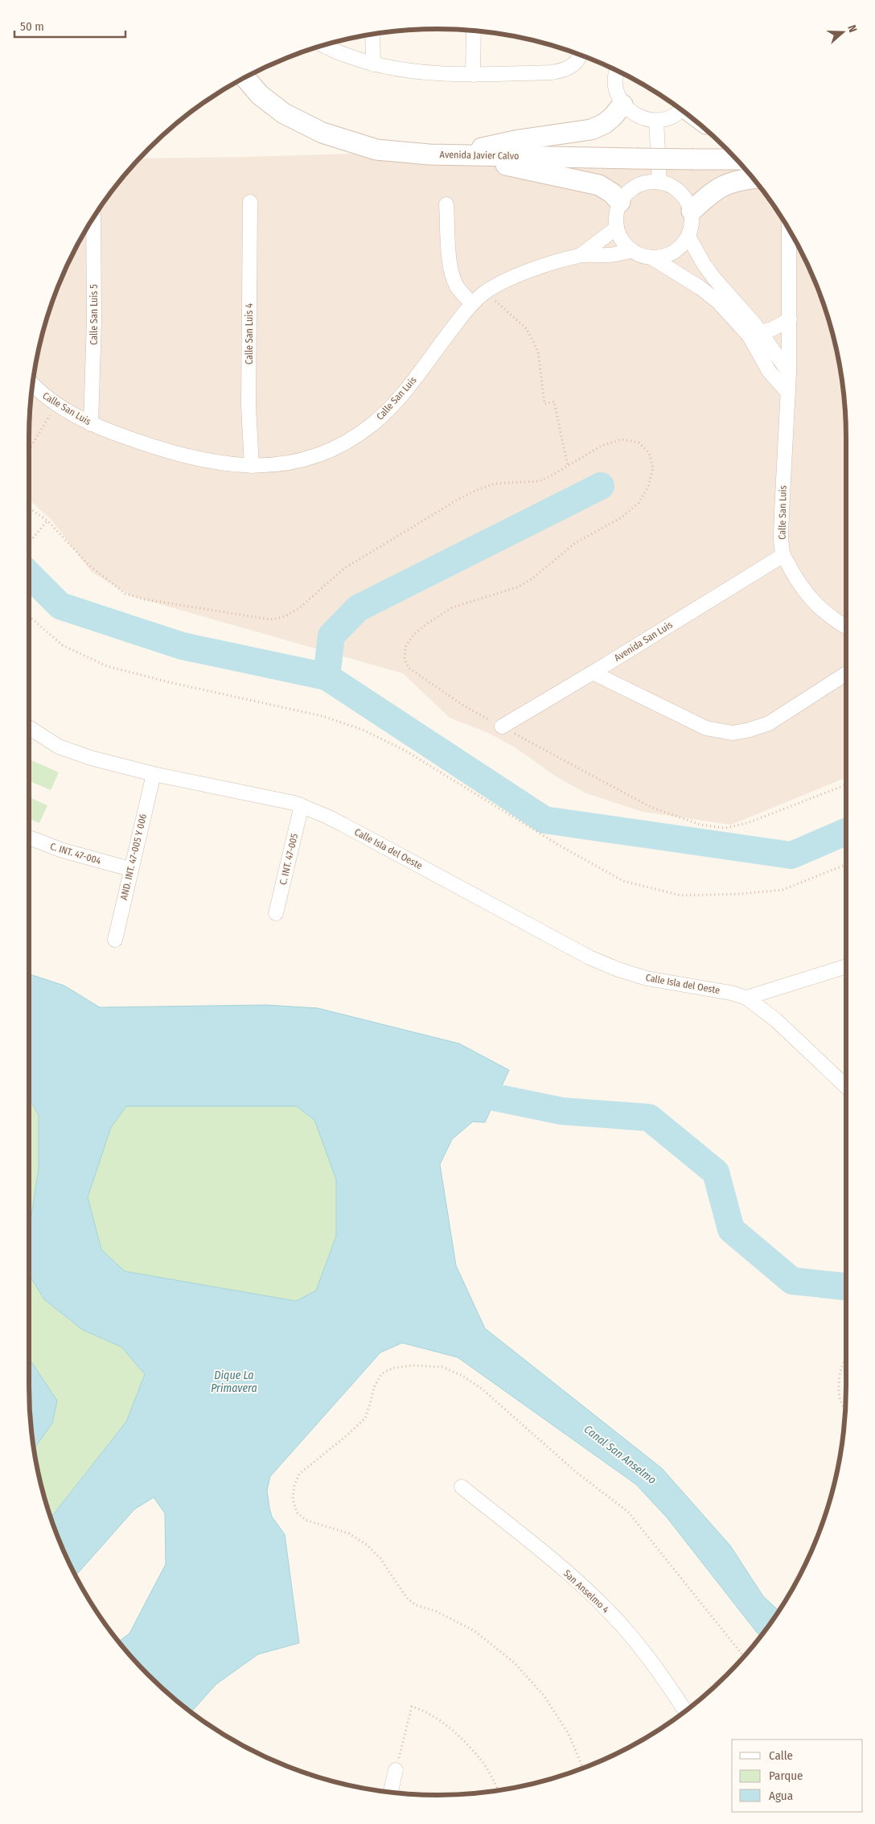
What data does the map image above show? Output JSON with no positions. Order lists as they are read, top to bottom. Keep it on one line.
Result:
{"streets":{"street":["Avenida Javier Calvo","Calle San Luis 5","Calle San Luis 4","Calle San Luis","Avenida San Luis","Calle Isla del Oeste","C. INT. 47-004","AND. INT. 47-005 Y 006","C. INT. 47-005","San Anselmo 4"]},"crossings":[["Calle San Luis 5","Calle San Luis"],["Calle San Luis 4","Calle San Luis"],["Calle San Luis","Avenida San Luis"],["Calle Isla del Oeste","AND. INT. 47-005 Y 006"],["Calle Isla del Oeste","C. INT. 47-005"],["C. INT. 47-004","AND. INT. 47-005 Y 006"]],"water":["Dique La Primavera","Canal San Anselmo"],"legend":["Calle","Parque","Agua"],"scale_bar":"50 m","north":"right"}
